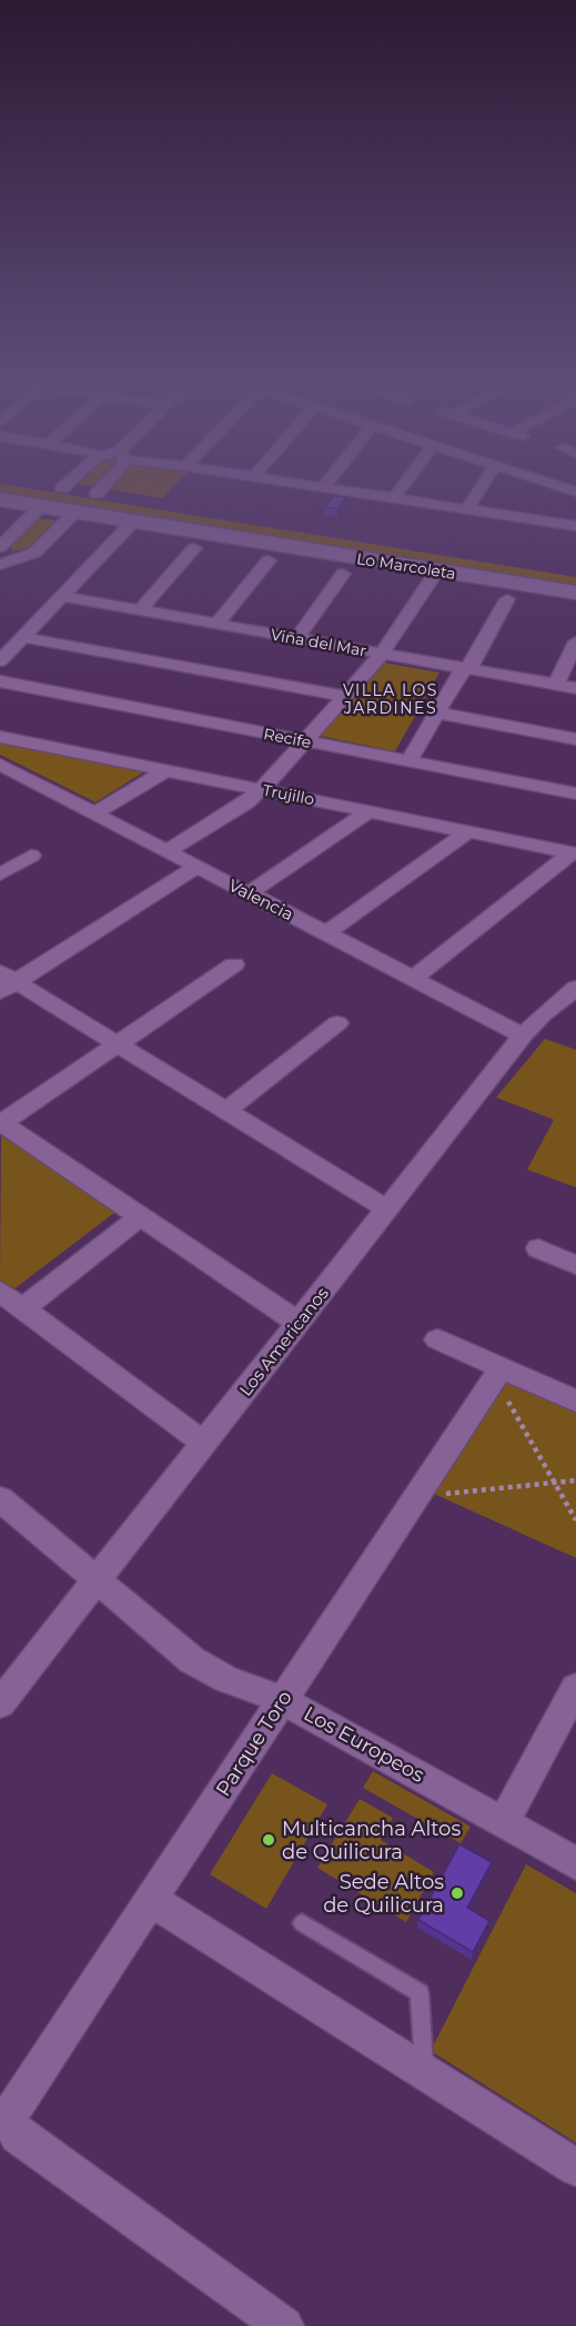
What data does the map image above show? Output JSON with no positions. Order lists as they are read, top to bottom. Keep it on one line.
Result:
{"streets":{"main road":["Lo Marcoleta"],"street":["Viña del Mar","Recife","Trujillo","Valencia","Los Americanos","Parque Toro","Los Europeos"]},"crossings":[["Valencia","Los Americanos"],["Los Americanos","Los Europeos"],["Parque Toro","Los Europeos"]],"districts":["VILLA LOS JARDINES"],"places":["Multicancha Altos de Quilicura","Sede Altos de Quilicura"]}
